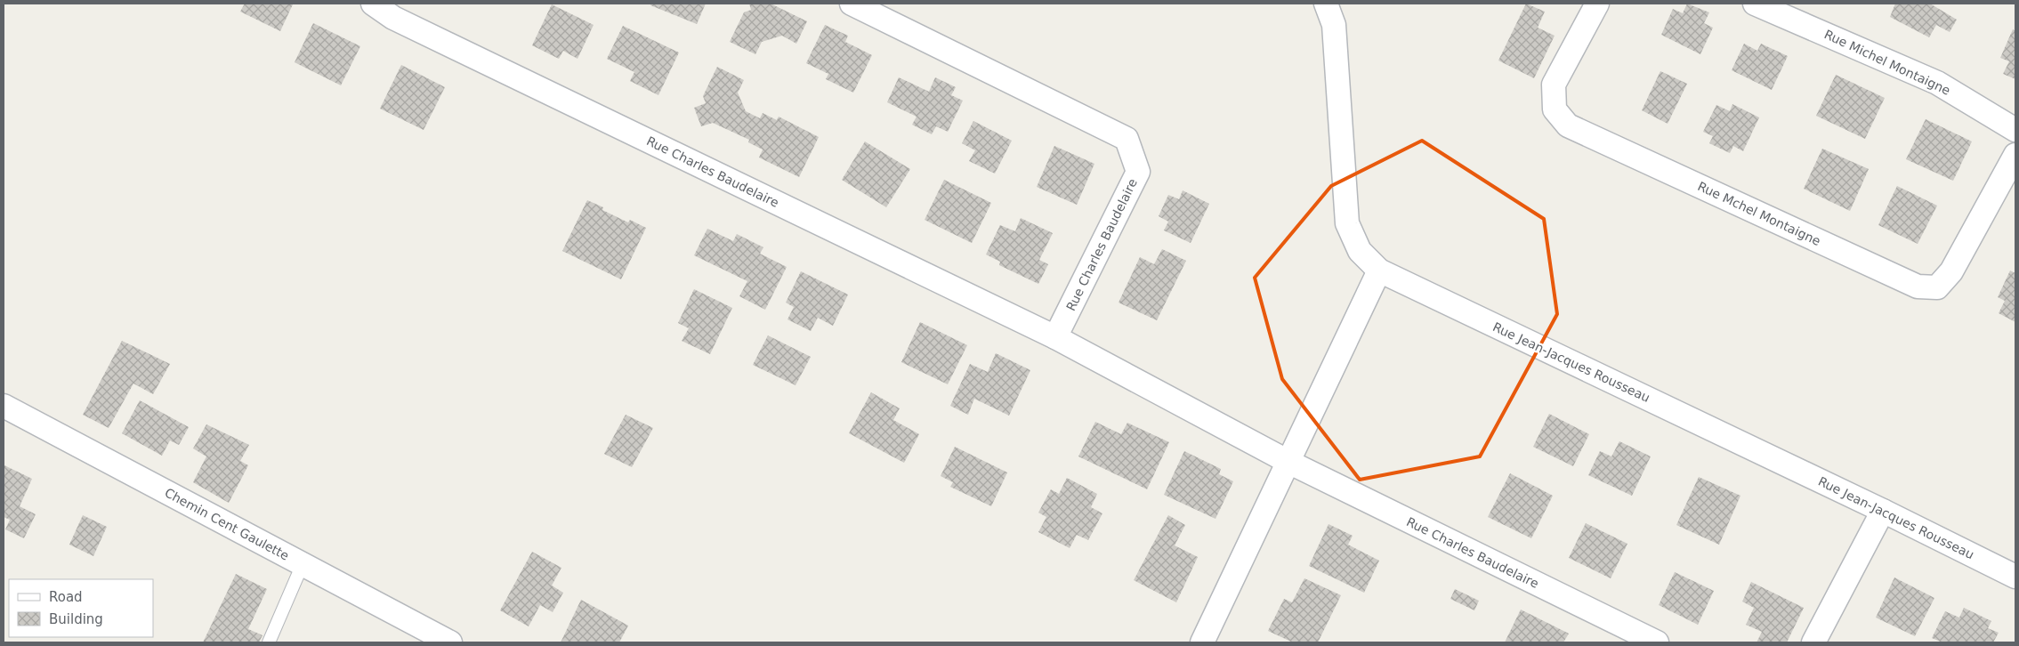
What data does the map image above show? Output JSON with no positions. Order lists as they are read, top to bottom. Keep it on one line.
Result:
{"streets":{"street":["Rue Michel Montaigne","Rue Charles Baudelaire","Rue Mchel Montaigne","Rue Jean-Jacques Rousseau","Chemin Cent Gaulette"]},"legend":["Road","Building"]}
